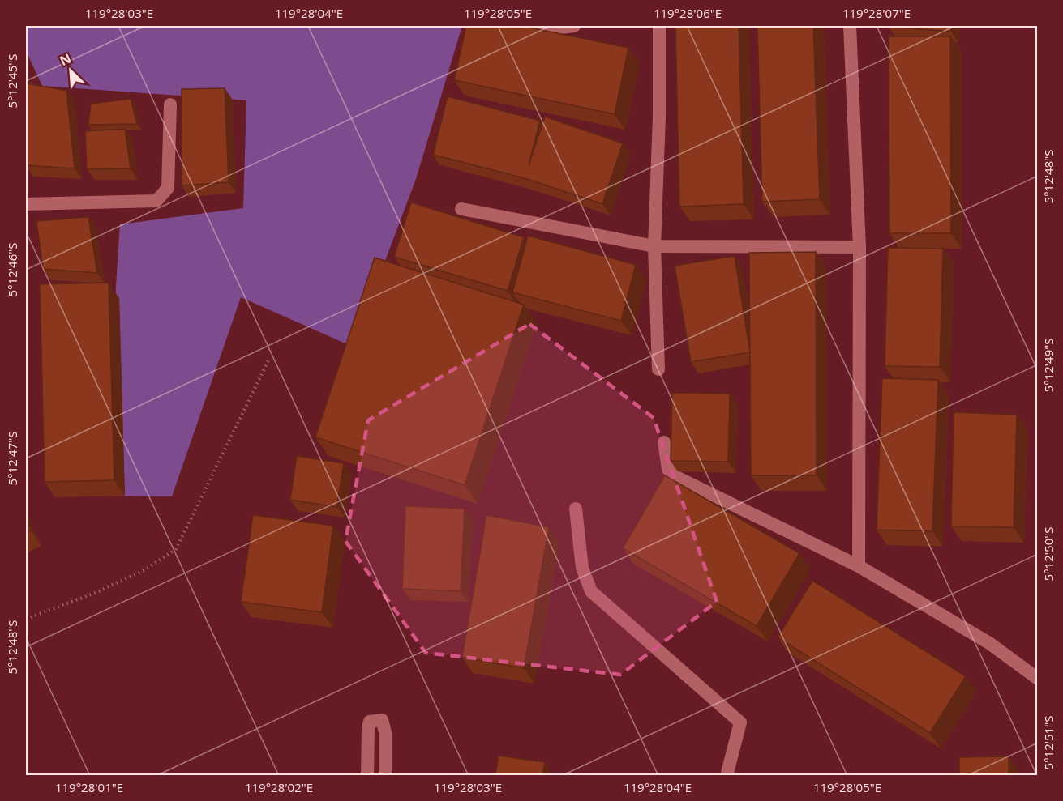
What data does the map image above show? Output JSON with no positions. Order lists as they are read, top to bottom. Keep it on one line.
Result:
{"north":"top left","coordinates":["119°28'03\"E","119°28'04\"E","119°28'05\"E","119°28'06\"E","119°28'07\"E","5°12'45\"S","5°12'48\"S","5°12'46\"S","5°12'49\"S","5°12'47\"S","5°12'50\"S","5°12'51\"S","119°28'01\"E","119°28'02\"E"]}
